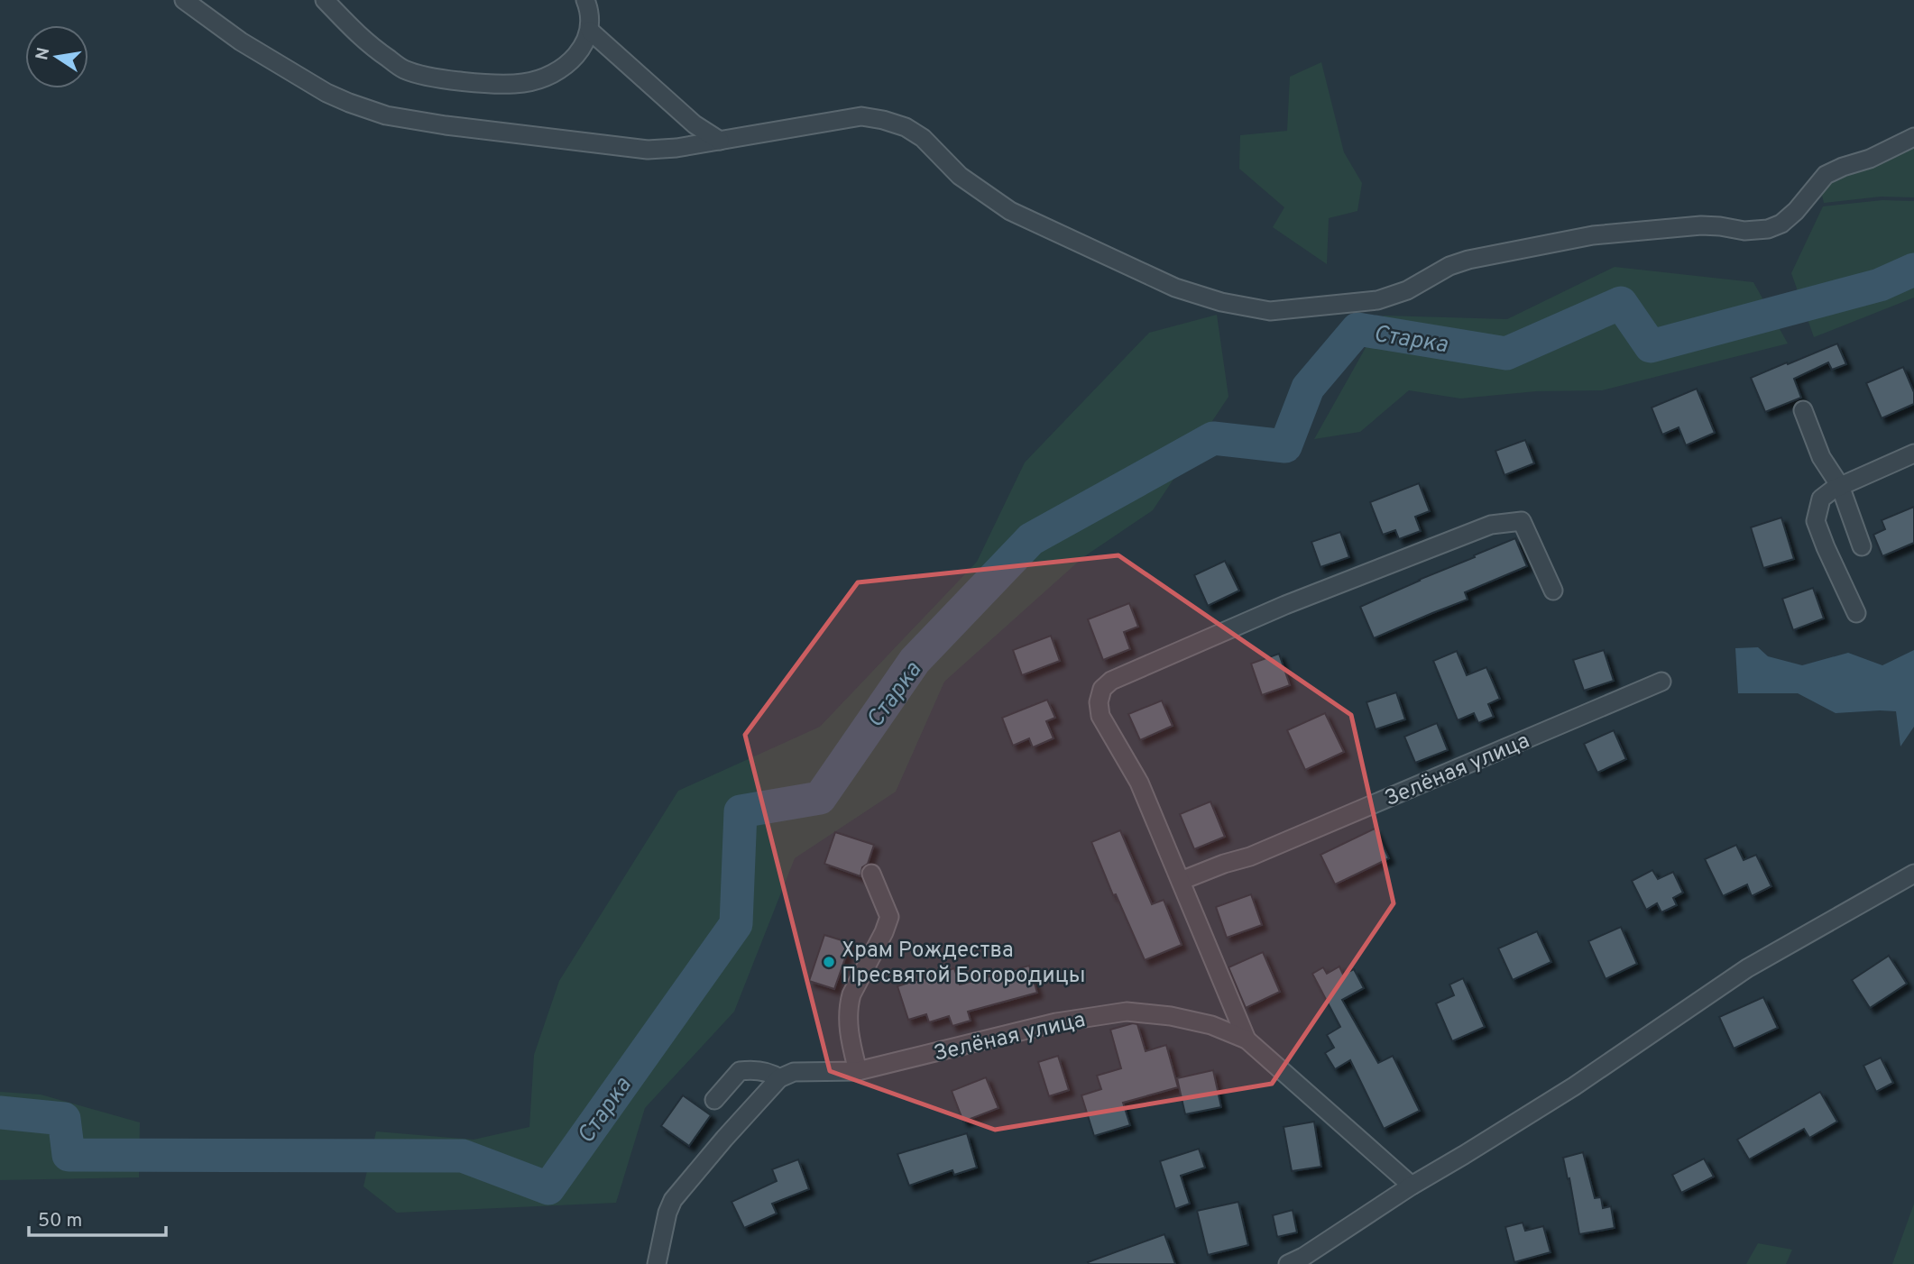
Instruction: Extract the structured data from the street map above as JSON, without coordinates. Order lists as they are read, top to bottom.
{
  "streets": {
    "street": ["Зелёная улица"]
  },
  "water": ["Старка"],
  "places": ["Храм Рождества Пресвятой Богородицы"],
  "scale_bar": "50 m",
  "north": "left"
}
